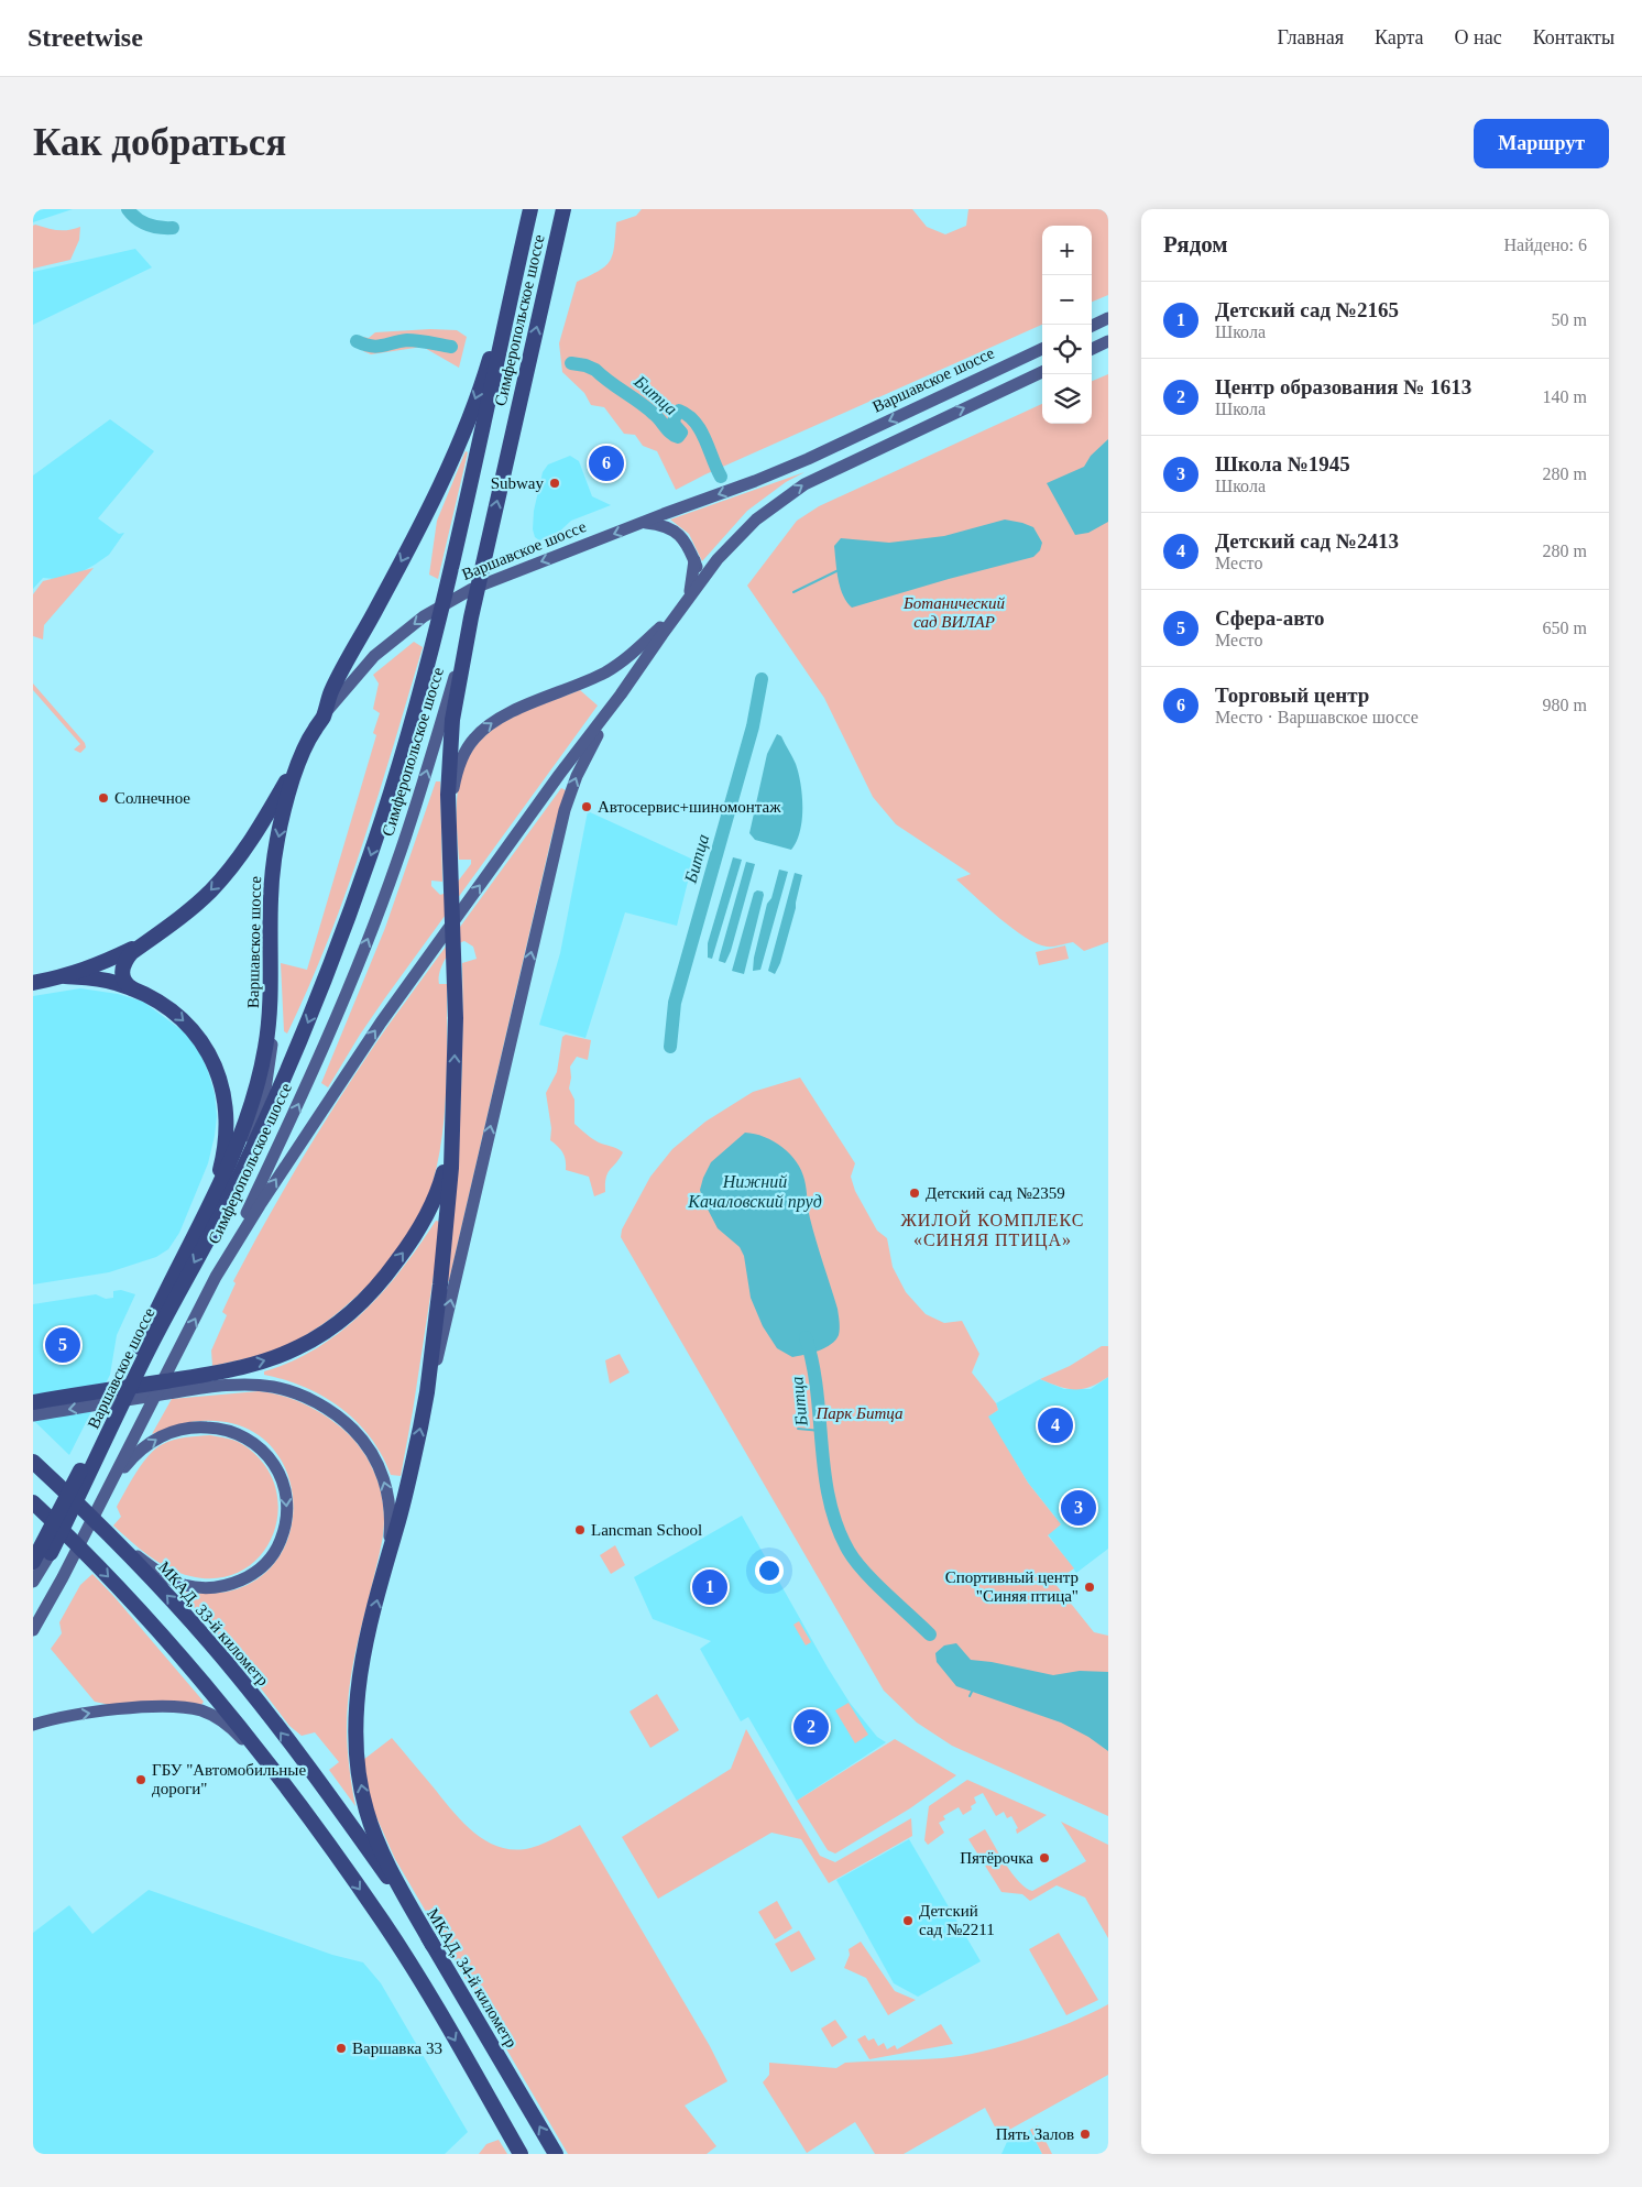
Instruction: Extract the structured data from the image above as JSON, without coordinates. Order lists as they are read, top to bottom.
{
  "streets": {
    "highway": [
      "Симферопольское шоссе",
      "Варшавское шоссе",
      "МКАД, 33-й километр",
      "МКАД, 34-й километр"
    ]
  },
  "crossings": [
    ["Симферопольское шоссе", "Варшавское шоссе"],
    ["МКАД, 33-й километр", "МКАД, 34-й километр"]
  ],
  "districts": ["ЖИЛОЙ КОМПЛЕКС «СИНЯЯ ПТИЦА»"],
  "water": ["Битца", "Нижний Качаловский пруд"],
  "parks": ["Ботанический сад ВИЛАР", "Парк Битца"],
  "places": [
    "Subway",
    "Солнечное",
    "Автосервис+шиномонтаж",
    "Детский сад №2359",
    "Lancman School",
    "Спортивный центр \"Синяя птица\"",
    "ГБУ \"Автомобильные дороги\"",
    "Пятёрочка",
    "Детский сад №2211",
    "Варшавка 33",
    "Пять Залов"
  ],
  "page": {
    "header": "Streetwise",
    "nav": [
      "Главная",
      "Карта",
      "О нас",
      "Контакты"
    ],
    "buttons": "Маршрут",
    "title": "Как добраться",
    "heading": ["Рядом", "Найдено: 6"],
    "map_buttons": ["+", "−"],
    "list": [
      {
        "mark": "1",
        "name": "Детский сад №2165",
        "note": "Школа",
        "value": "50 m"
      },
      {
        "mark": "2",
        "name": "Центр образования № 1613",
        "note": "Школа",
        "value": "140 m"
      },
      {
        "mark": "3",
        "name": "Школа №1945",
        "note": "Школа",
        "value": "280 m"
      },
      {
        "mark": "4",
        "name": "Детский сад №2413",
        "note": "Место",
        "value": "280 m"
      },
      {
        "mark": "5",
        "name": "Сфера-авто",
        "note": "Место",
        "value": "650 m"
      },
      {
        "mark": "6",
        "name": "Торговый центр",
        "note": "Место · Варшавское шоссе",
        "value": "980 m"
      }
    ],
    "pins": [
      "6",
      "5",
      "4",
      "3",
      "1",
      "2"
    ]
  }
}
